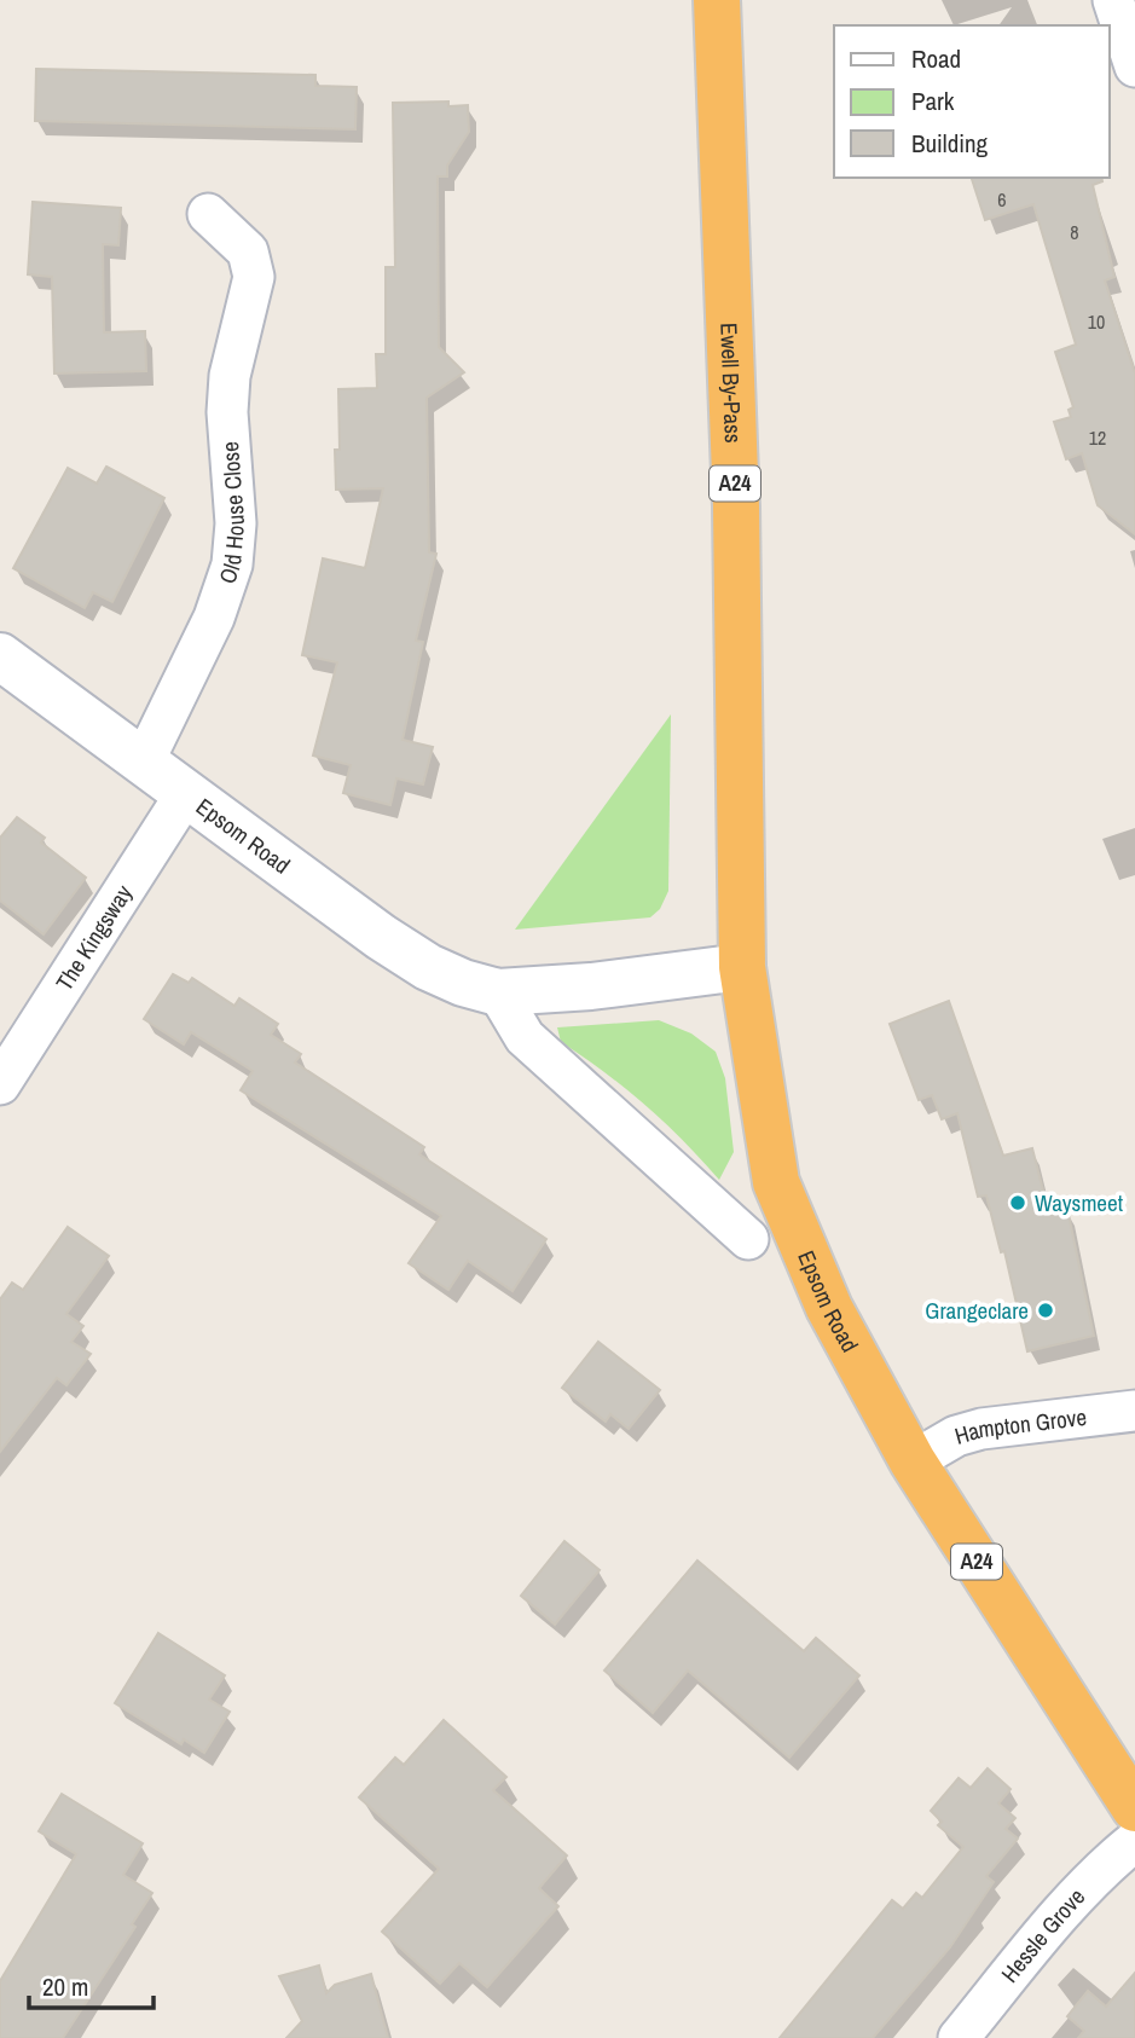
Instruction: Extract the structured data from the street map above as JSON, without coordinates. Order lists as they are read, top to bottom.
{
  "streets": {
    "highway": ["Ewell By-Pass", "A24", "Epsom Road"],
    "street": [
      "Old House Close",
      "The Kingsway",
      "Hampton Grove",
      "Hessle Grove"
    ]
  },
  "crossings": [
    ["Ewell By-Pass", "Epsom Road"],
    ["Old House Close", "Epsom Road"],
    ["Epsom Road", "The Kingsway"],
    ["Epsom Road", "Hampton Grove"]
  ],
  "places": ["Waysmeet", "Grangeclare"],
  "house_numbers": [
    "6",
    "8",
    "10",
    "12"
  ],
  "legend": ["Road", "Park", "Building"],
  "scale_bar": "20 m"
}
